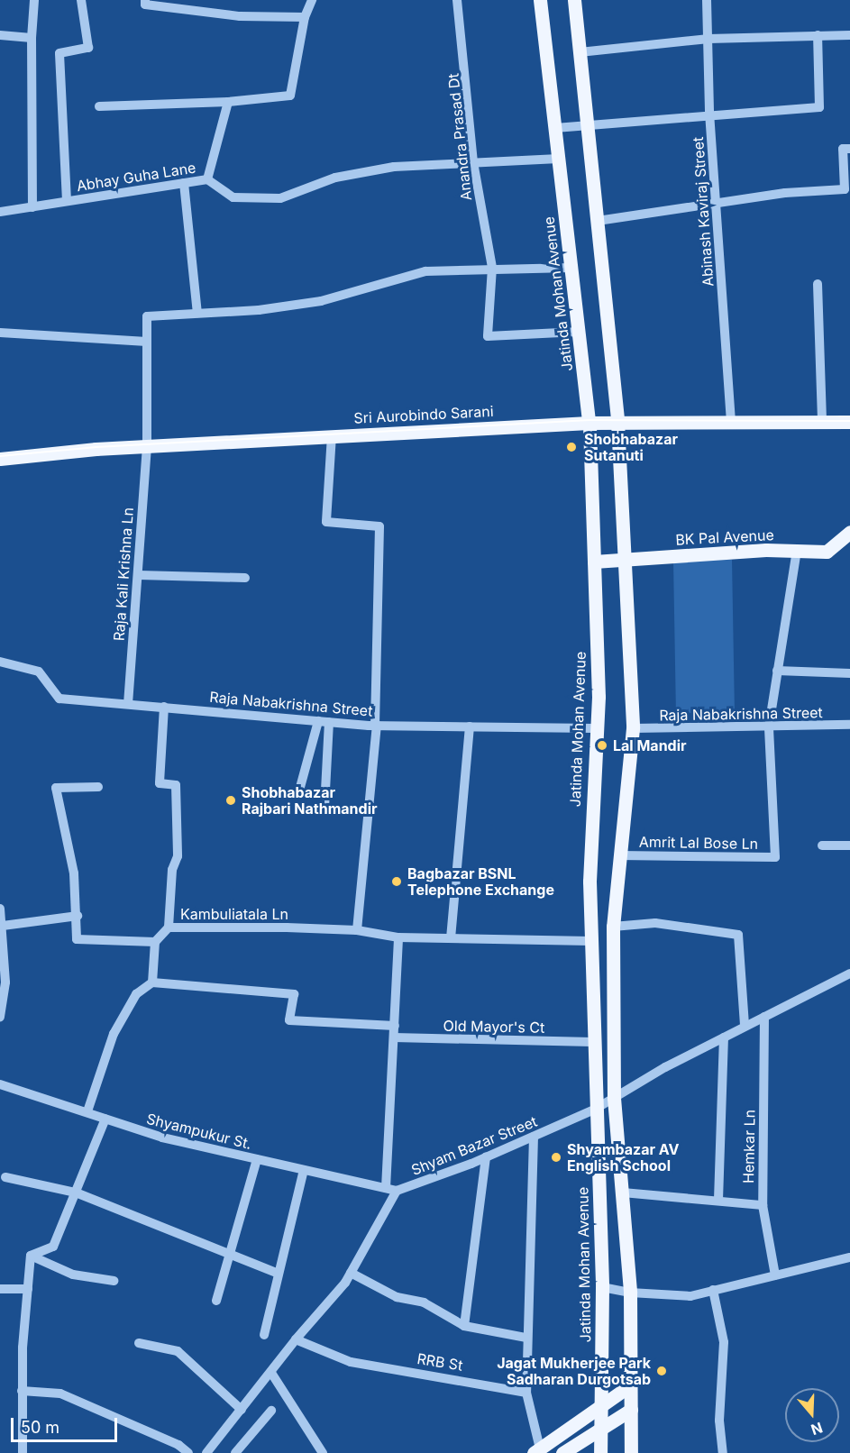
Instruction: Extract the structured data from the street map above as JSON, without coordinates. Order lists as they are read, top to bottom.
{
  "streets": {
    "main road": ["Jatinda Mohan Avenue", "Sri Aurobindo Sarani", "BK Pal Avenue"],
    "street": [
      "Anandra Prasad Dt",
      "Abhay Guha Lane",
      "Abinash Kaviraj Street",
      "Raja Kali Krishna Ln",
      "Raja Nabakrishna Street",
      "Amrit Lal Bose Ln",
      "Kambuliatala Ln",
      "Old Mayor's Ct",
      "Shyampukur St.",
      "Shyam Bazar Street",
      "Hemkar Ln",
      "RRB St"
    ]
  },
  "crossings": [
    ["Anandra Prasad Dt", "Abhay Guha Lane"],
    ["Anandra Prasad Dt", "Jatinda Mohan Avenue"],
    ["Abhay Guha Lane", "Jatinda Mohan Avenue"],
    ["Abinash Kaviraj Street", "Sri Aurobindo Sarani"],
    ["Jatinda Mohan Avenue", "Sri Aurobindo Sarani"],
    ["Jatinda Mohan Avenue", "BK Pal Avenue"],
    ["Jatinda Mohan Avenue", "Raja Nabakrishna Street"],
    ["Jatinda Mohan Avenue", "Kambuliatala Ln"],
    ["Jatinda Mohan Avenue", "Old Mayor's Ct"],
    ["Jatinda Mohan Avenue", "Shyam Bazar Street"],
    ["Sri Aurobindo Sarani", "Raja Kali Krishna Ln"],
    ["Raja Kali Krishna Ln", "Raja Nabakrishna Street"],
    ["Raja Nabakrishna Street", "Amrit Lal Bose Ln"],
    ["Shyampukur St.", "Shyam Bazar Street"],
    ["Shyam Bazar Street", "Hemkar Ln"],
    ["Shyam Bazar Street", "RRB St"]
  ],
  "places": [
    "Shobhabazar Sutanuti",
    "Lal Mandir",
    "Shobhabazar Rajbari Nathmandir",
    "Bagbazar BSNL Telephone Exchange",
    "Shyambazar AV English School",
    "Jagat Mukherjee Park Sadharan Durgotsab"
  ],
  "scale_bar": "50 m",
  "north": "bottom"
}
